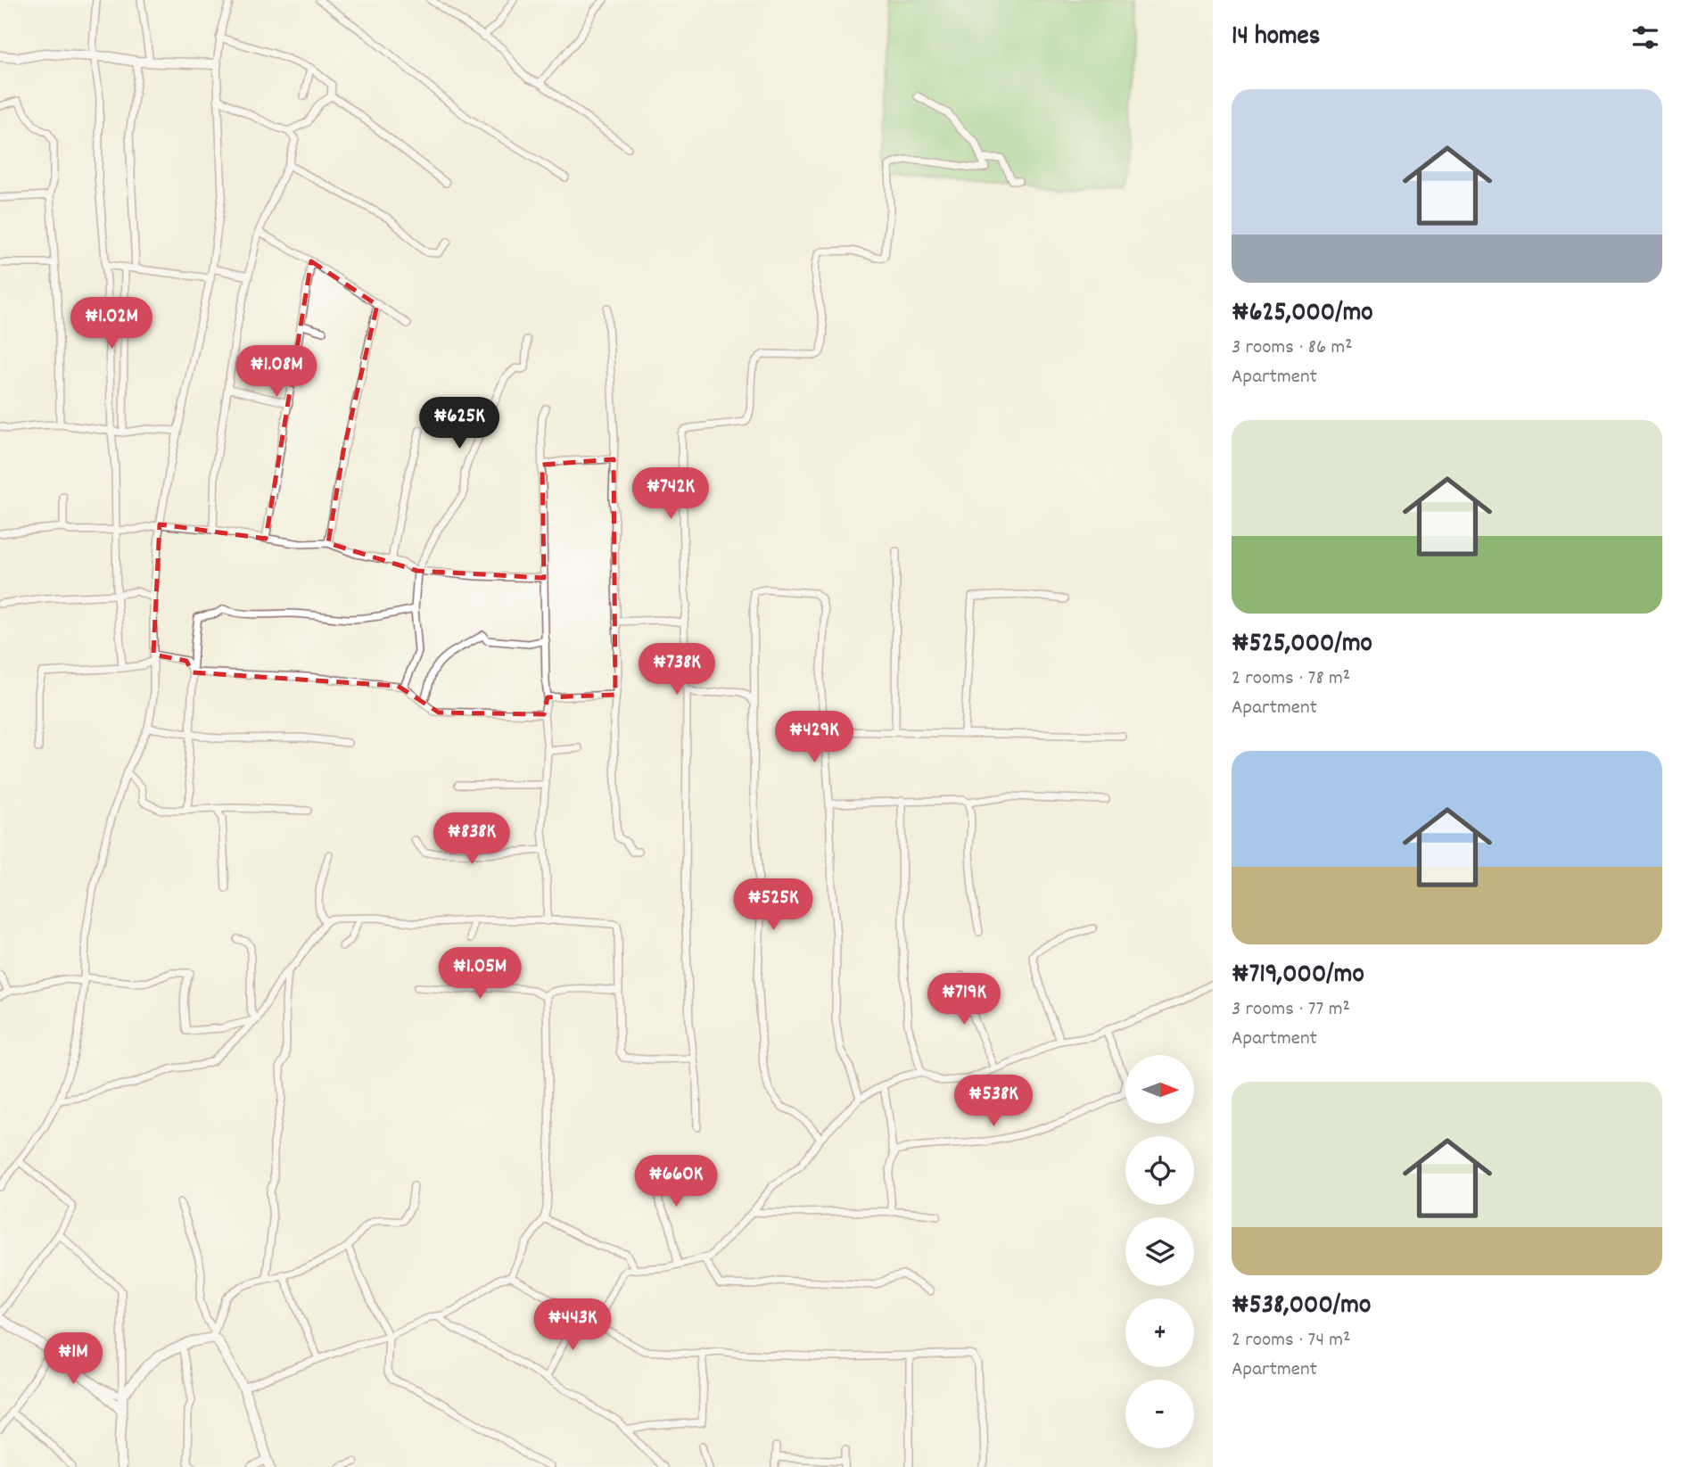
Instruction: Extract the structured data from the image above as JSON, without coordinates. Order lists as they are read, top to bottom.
{
  "north": "right",
  "page": {
    "heading": "14 homes",
    "list": [
      {
        "name": "₦625,000/mo",
        "note": "3 rooms · 86 m² · Apartment"
      },
      {
        "name": "₦525,000/mo",
        "note": "2 rooms · 78 m² · Apartment"
      },
      {
        "name": "₦719,000/mo",
        "note": "3 rooms · 77 m² · Apartment"
      },
      {
        "name": "₦538,000/mo",
        "note": "2 rooms · 74 m² · Apartment"
      }
    ],
    "price": [
      "₦1.02M",
      "₦1.08M",
      "₦625K",
      "₦742K",
      "₦738K",
      "₦429K",
      "₦838K",
      "₦525K",
      "₦1.05M",
      "₦719K",
      "₦538K",
      "₦660K",
      "₦443K",
      "₦1M"
    ],
    "map_buttons": ["+", "−"]
  }
}
